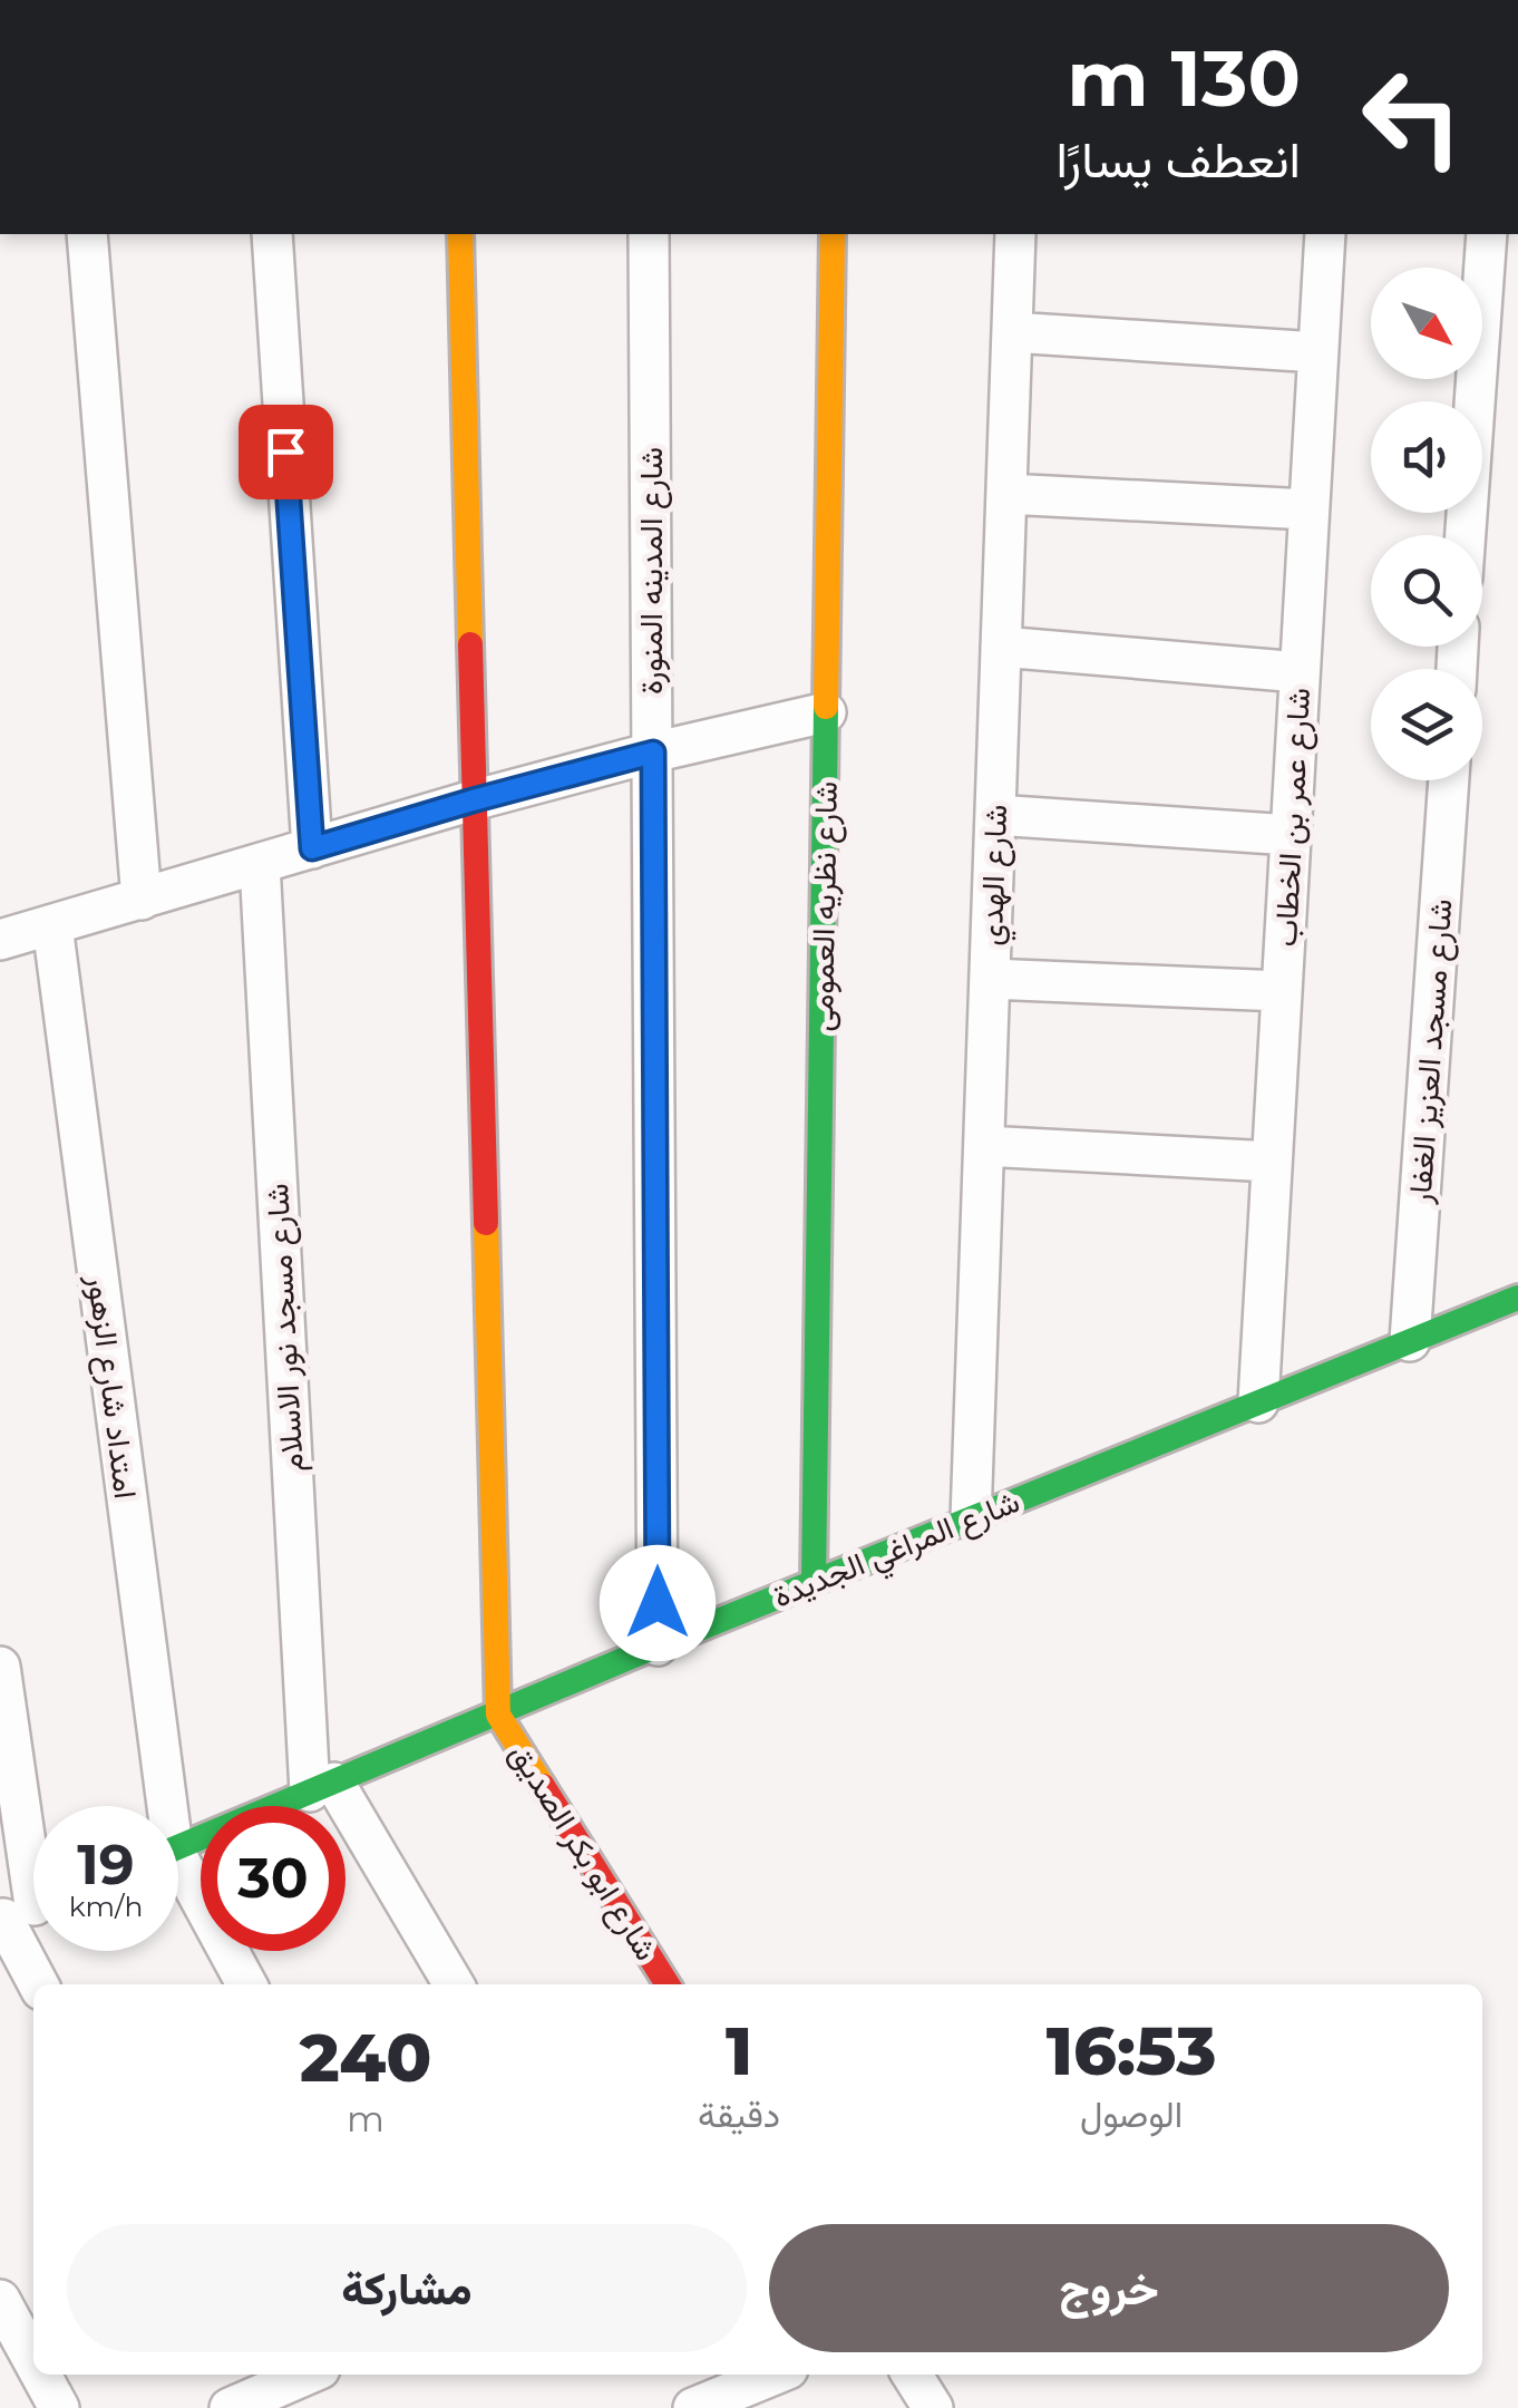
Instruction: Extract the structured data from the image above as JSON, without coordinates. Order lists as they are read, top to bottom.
{
  "streets": {
    "street": [
      "شارع المدينه المنورة",
      "شارع عمر بن الخطاب",
      "شارع الهدي",
      "شارع نظريه العمومى",
      "شارع مسجد العزيز الغفار",
      "شارع مسجد نور الاسلام",
      "امتداد شارع الزهور",
      "شارع المراغي الجديدة",
      "شارع ابو بكر الصديق"
    ]
  },
  "crossings": [
    ["شارع المدينه المنورة", "شارع المراغي الجديدة"],
    ["شارع عمر بن الخطاب", "شارع المراغي الجديدة"],
    ["شارع الهدي", "شارع المراغي الجديدة"],
    ["شارع نظريه العمومى", "شارع المراغي الجديدة"],
    ["شارع مسجد العزيز الغفار", "شارع المراغي الجديدة"],
    ["شارع مسجد نور الاسلام", "شارع المراغي الجديدة"],
    ["شارع المراغي الجديدة", "شارع ابو بكر الصديق"]
  ],
  "north": "bottom right",
  "page": {
    "turn": ["130 m", "انعطف يسارًا"],
    "speed": "19 km/h",
    "limit": "30",
    "eta": [
      "16:53",
      "الوصول",
      "1",
      "دقيقة",
      "240",
      "m"
    ],
    "buttons": ["خروج", "مشاركة"]
  }
}
